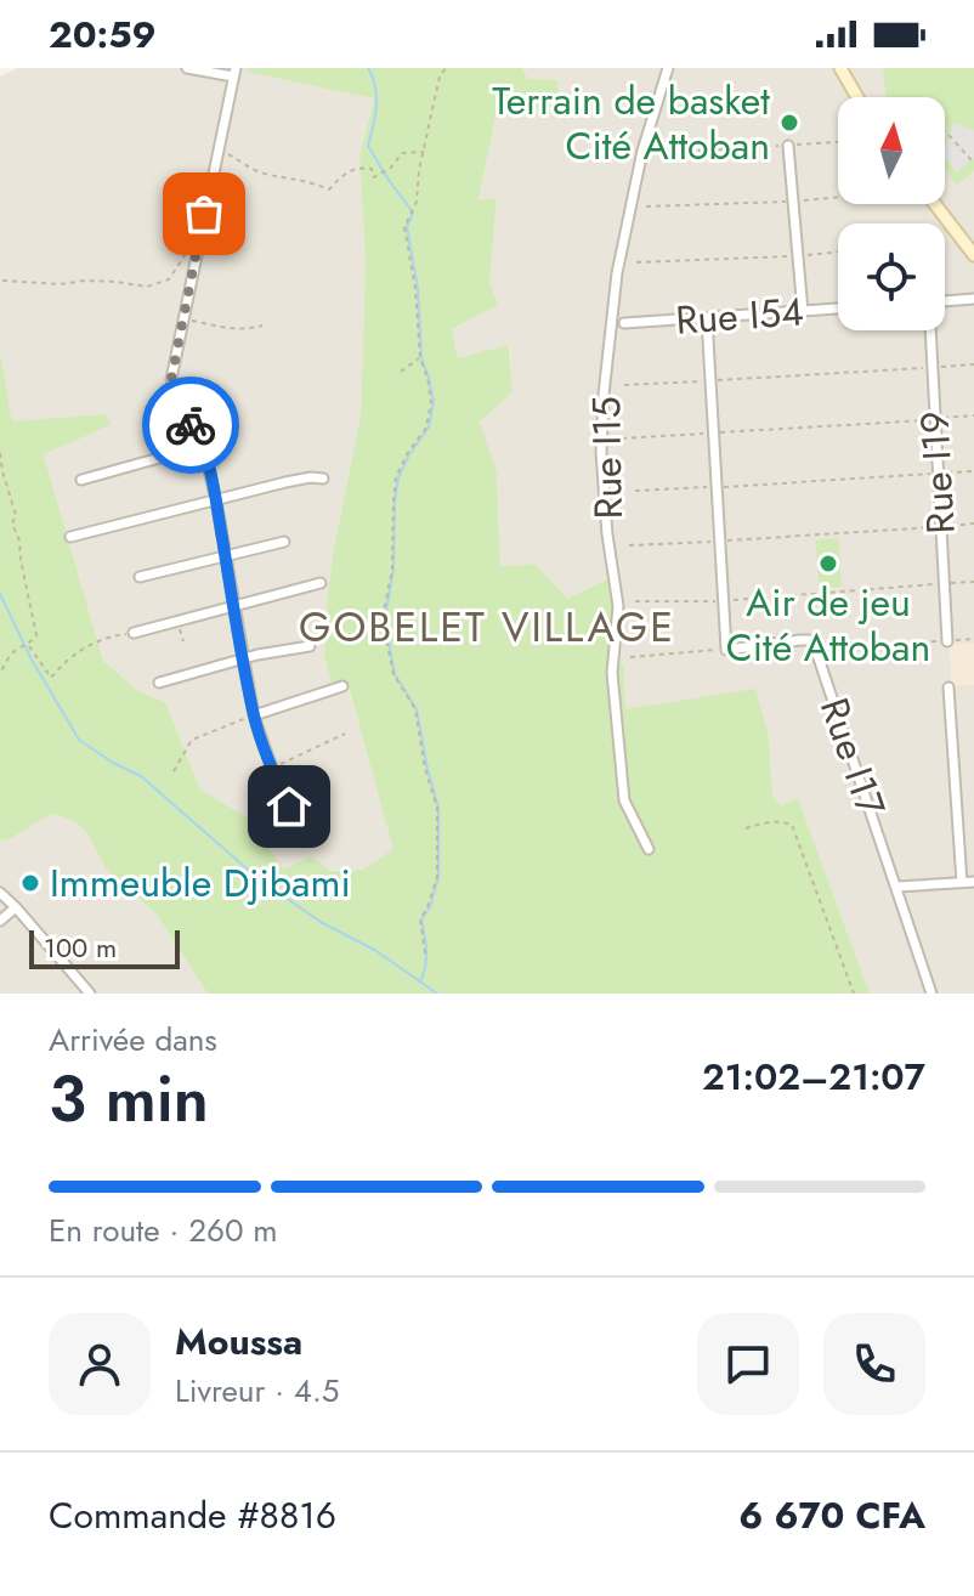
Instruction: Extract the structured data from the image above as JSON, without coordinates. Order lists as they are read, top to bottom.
{
  "streets": {
    "street": [
      "Rue I54",
      "Rue I15",
      "Rue I19",
      "Rue I17"
    ]
  },
  "districts": ["GOBELET VILLAGE"],
  "places": ["Terrain de basket Cité Attoban", "Air de jeu Cité Attoban", "Immeuble Djibami"],
  "scale_bar": "100 m",
  "north": "top",
  "page": {
    "status": "20:59",
    "scale": "100 m",
    "heading": ["3 min", "Arrivée dans", "21:02–21:07"],
    "panel": [
      "Moussa",
      "Livreur · 4.5",
      "Commande #8816",
      "6 670 CFA"
    ],
    "bar": "En route · 260 m"
  }
}
